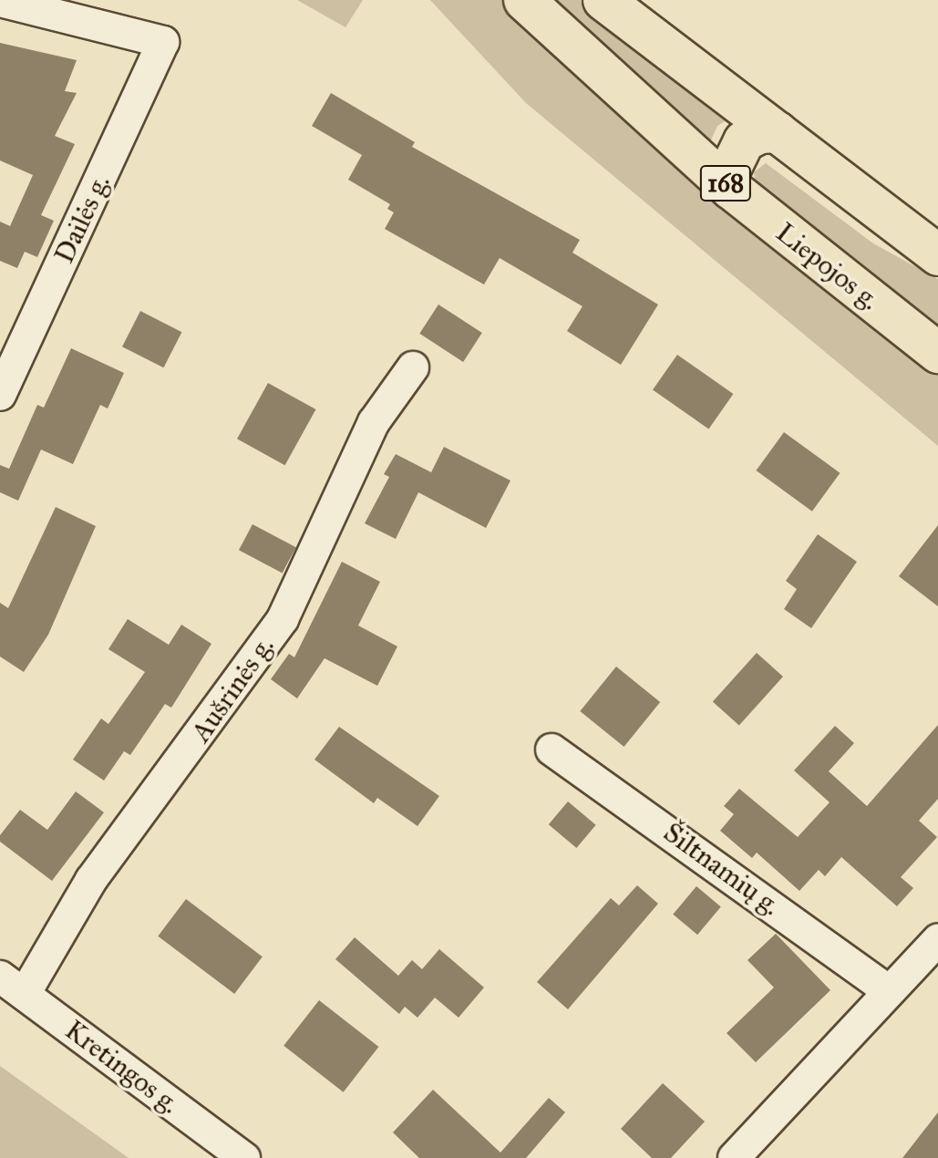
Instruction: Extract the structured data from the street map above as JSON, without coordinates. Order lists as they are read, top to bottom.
{
  "streets": {
    "main road": ["168", "Liepojos g."],
    "street": [
      "Dailės g.",
      "Aušrinės g.",
      "Šiltnamių g.",
      "Kretingos g."
    ]
  },
  "crossings": [
    ["Aušrinės g.", "Kretingos g."]
  ]
}
